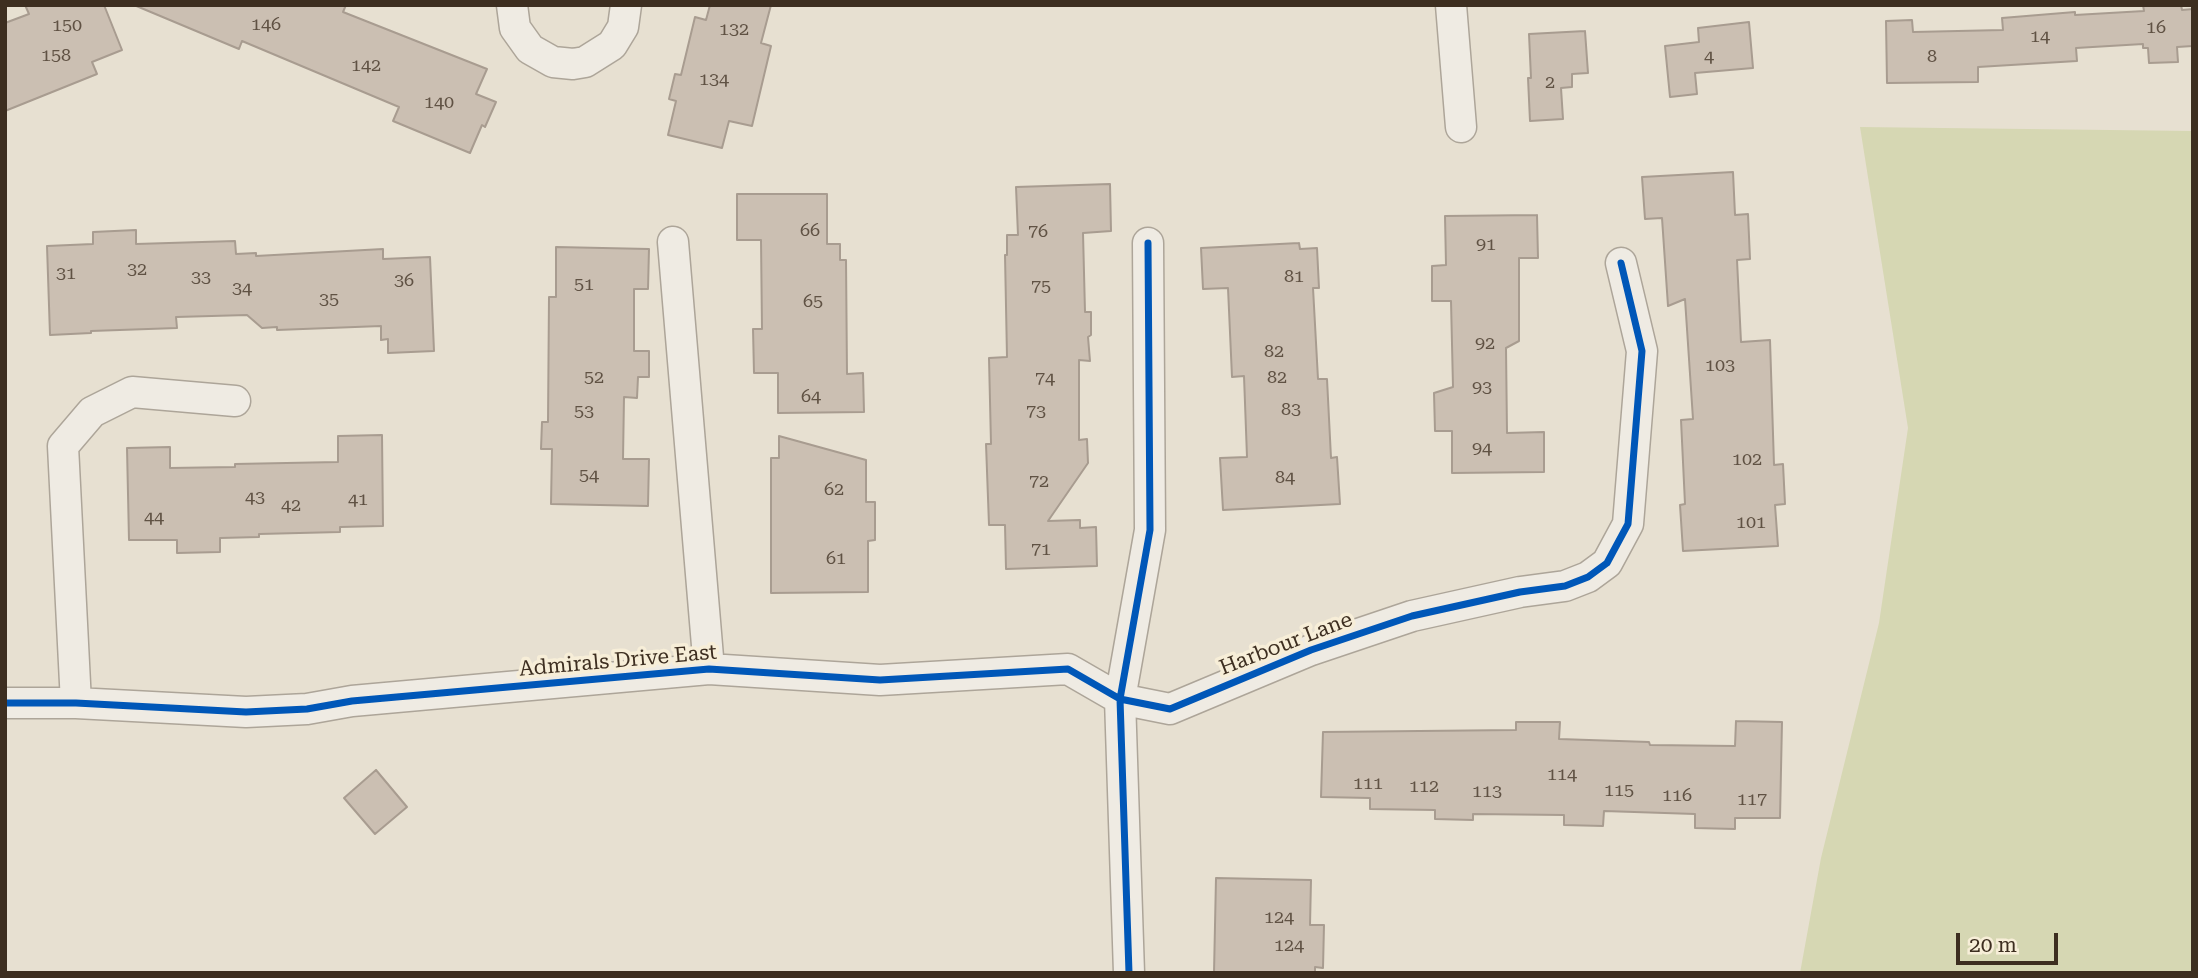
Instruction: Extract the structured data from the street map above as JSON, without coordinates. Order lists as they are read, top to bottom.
{
  "streets": {
    "street": ["Harbour Lane", "Admirals Drive East"]
  },
  "crossings": [
    ["Harbour Lane", "Admirals Drive East"]
  ],
  "house_numbers": [
    "146",
    "150",
    "16",
    "132",
    "14",
    "158",
    "4",
    "8",
    "142",
    "134",
    "2",
    "140",
    "66",
    "76",
    "91",
    "32",
    "31",
    "81",
    "33",
    "36",
    "51",
    "75",
    "34",
    "35",
    "65",
    "92",
    "82",
    "103",
    "52",
    "82",
    "74",
    "93",
    "64",
    "83",
    "53",
    "73",
    "94",
    "102",
    "54",
    "84",
    "72",
    "62",
    "43",
    "41",
    "42",
    "44",
    "101",
    "71",
    "61",
    "114",
    "111",
    "112",
    "115",
    "113",
    "116",
    "117",
    "124",
    "124"
  ],
  "scale_bar": "20 m"
}
